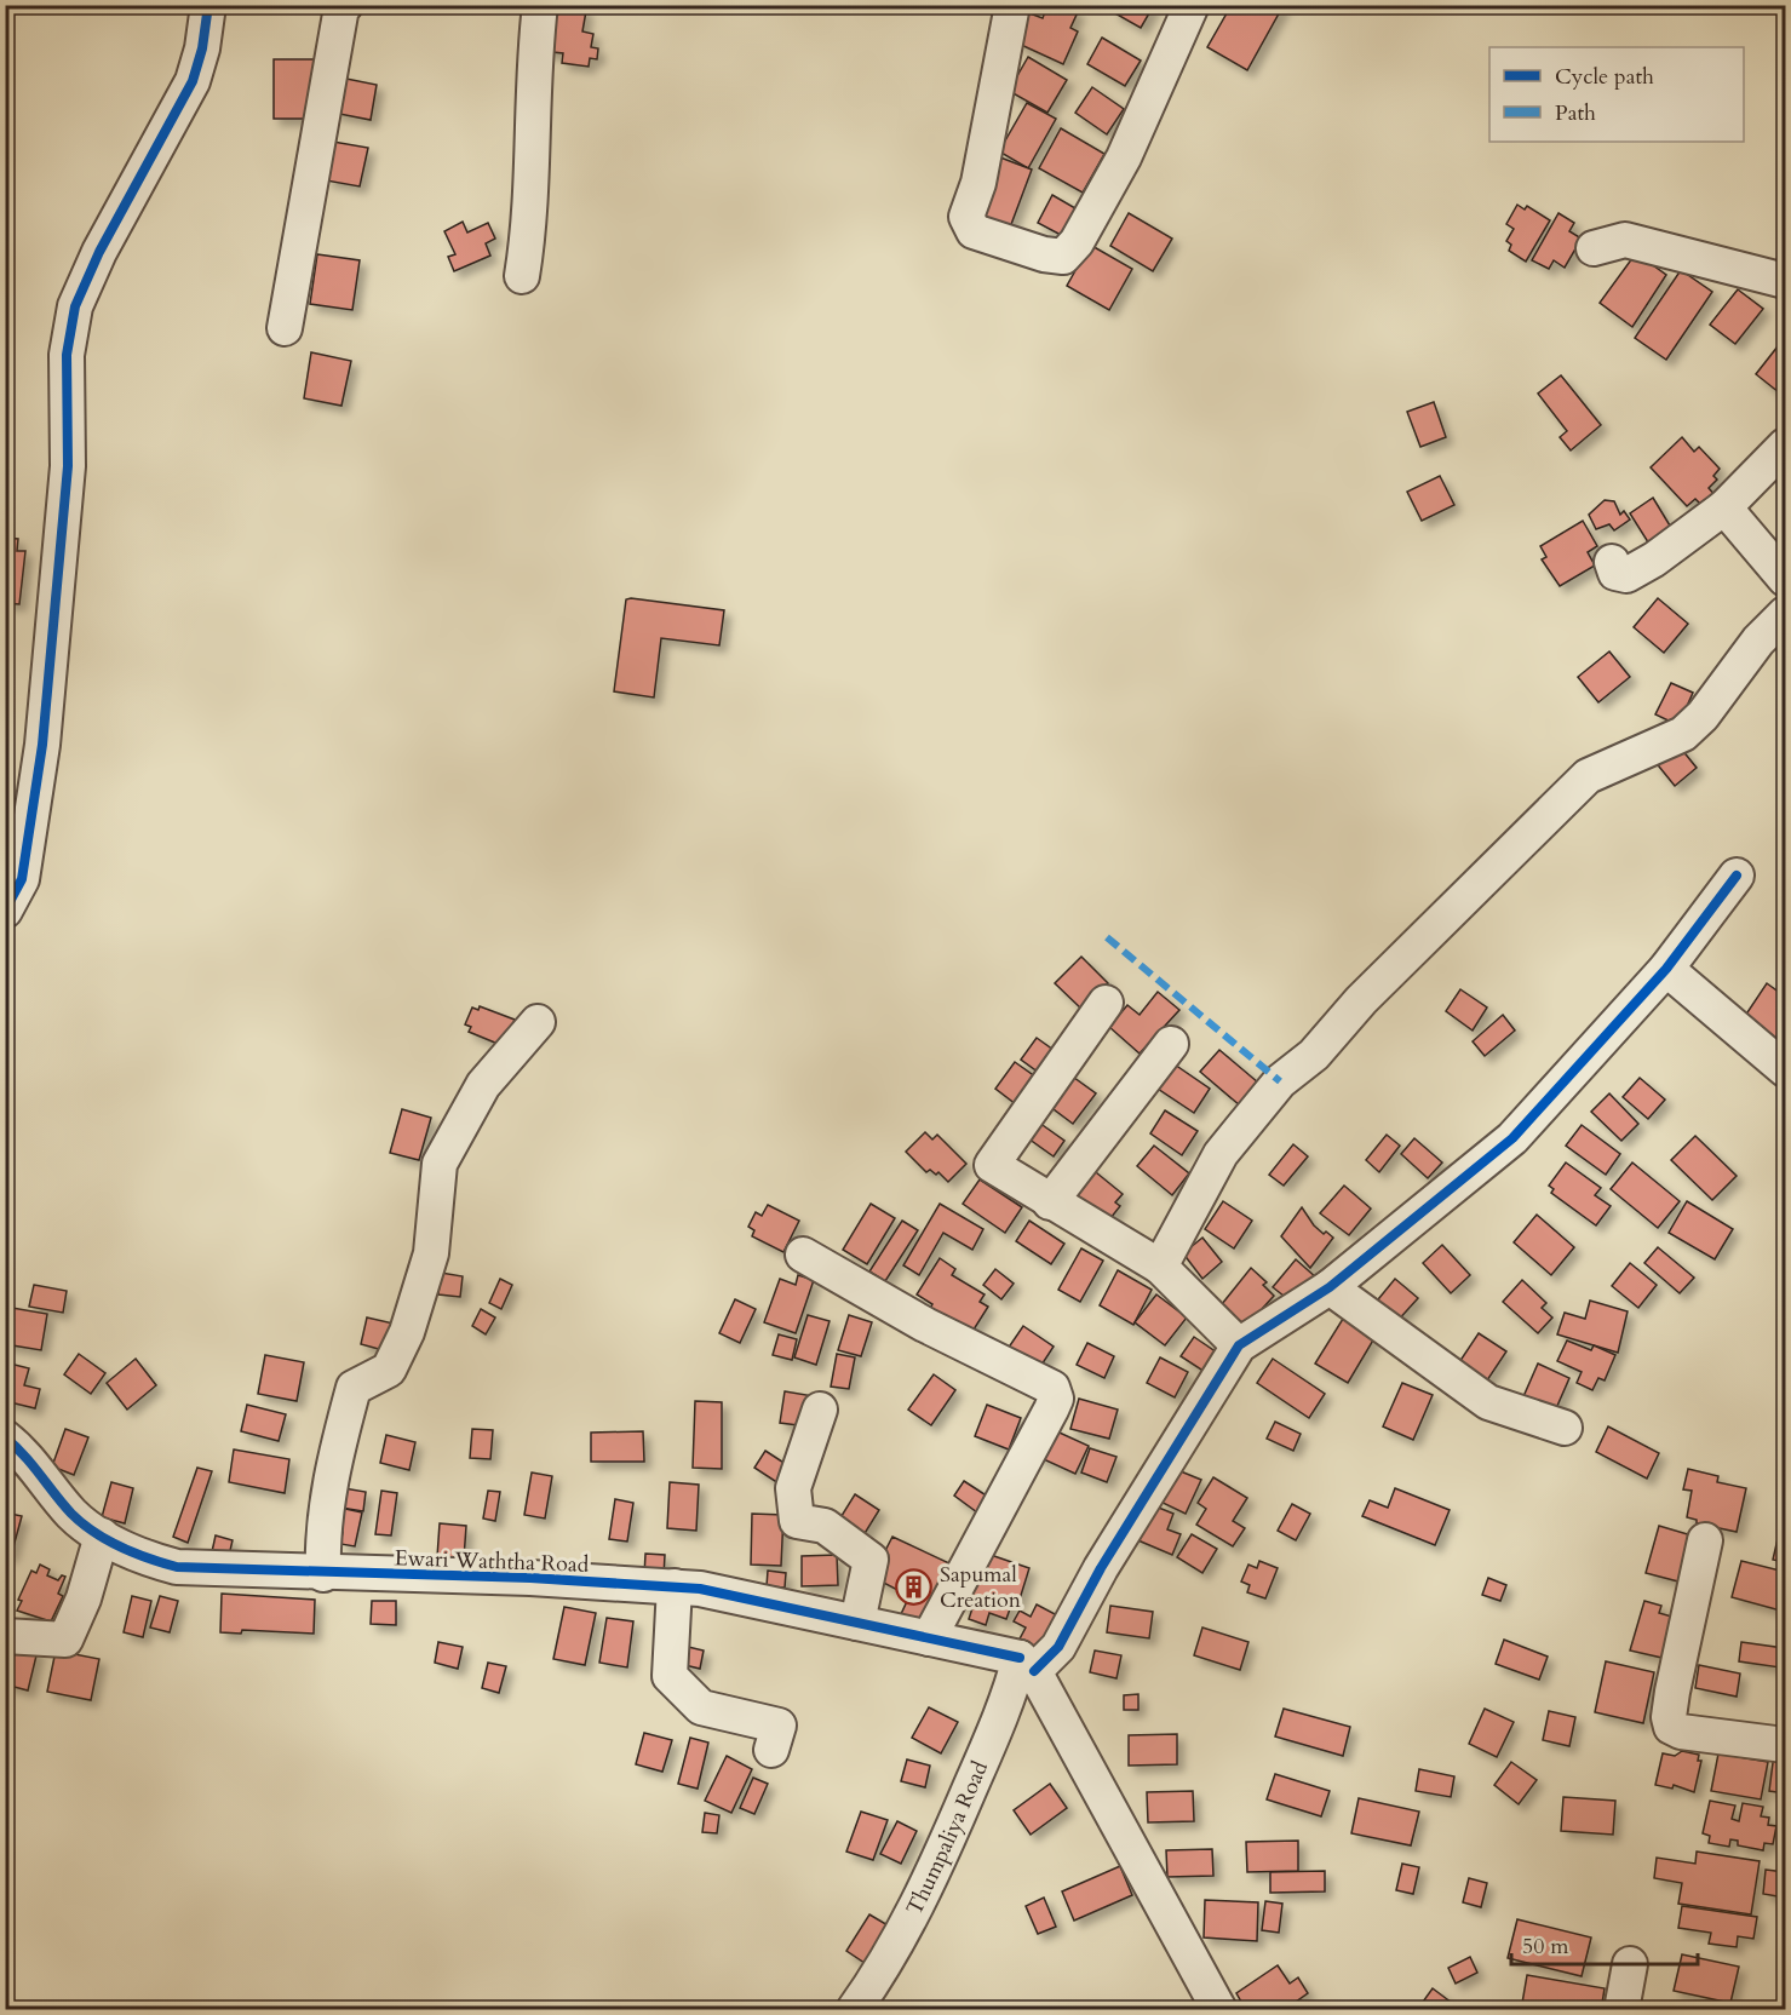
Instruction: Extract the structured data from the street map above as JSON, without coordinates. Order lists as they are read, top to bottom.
{
  "streets": {
    "street": ["Ewari Waththa Road", "Thumpaliya Road"]
  },
  "crossings": [
    ["Ewari Waththa Road", "Thumpaliya Road"]
  ],
  "places": {
    "building": ["Sapumal Creation"]
  },
  "legend": ["Cycle path", "Path"],
  "scale_bar": "50 m"
}
